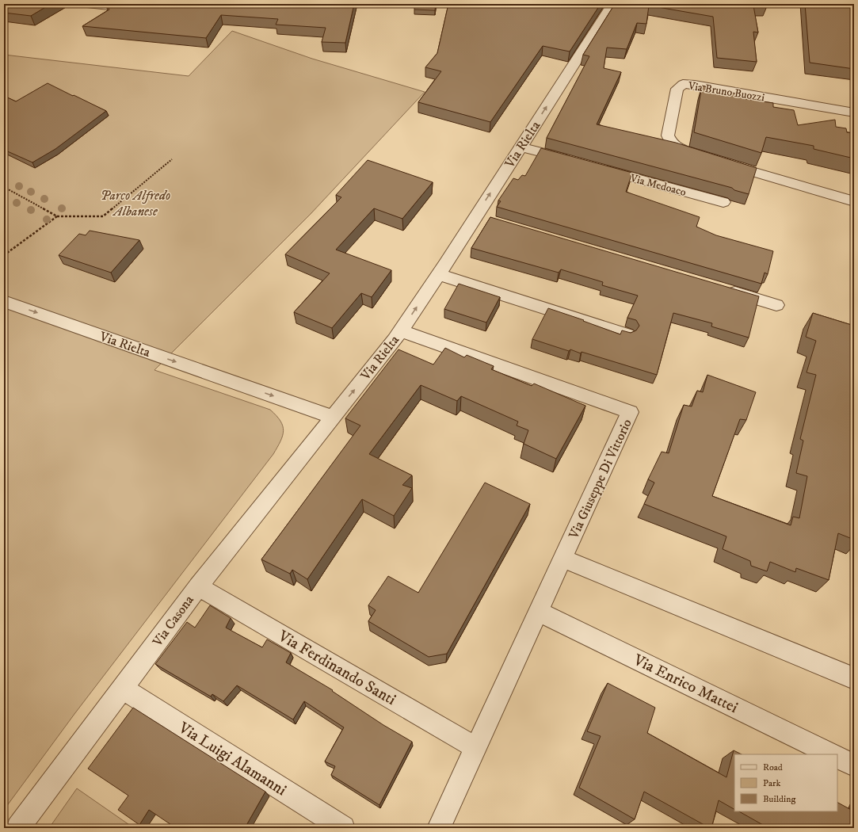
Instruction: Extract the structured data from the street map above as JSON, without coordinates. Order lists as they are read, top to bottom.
{
  "streets": {
    "street": [
      "Via Bruno Buozzi",
      "Via Rielta",
      "Via Medoaco",
      "Via Giuseppe Di Vittorio",
      "Via Casona",
      "Via Ferdinando Santi",
      "Via Enrico Mattei",
      "Via Luigi Alamanni"
    ]
  },
  "crossings": [
    ["Via Rielta", "Via Giuseppe Di Vittorio"],
    ["Via Rielta", "Via Casona"],
    ["Via Giuseppe Di Vittorio", "Via Ferdinando Santi"],
    ["Via Giuseppe Di Vittorio", "Via Enrico Mattei"],
    ["Via Casona", "Via Ferdinando Santi"],
    ["Via Casona", "Via Luigi Alamanni"]
  ],
  "parks": ["Parco Alfredo Albanese"],
  "legend": ["Road", "Park", "Building"]
}
